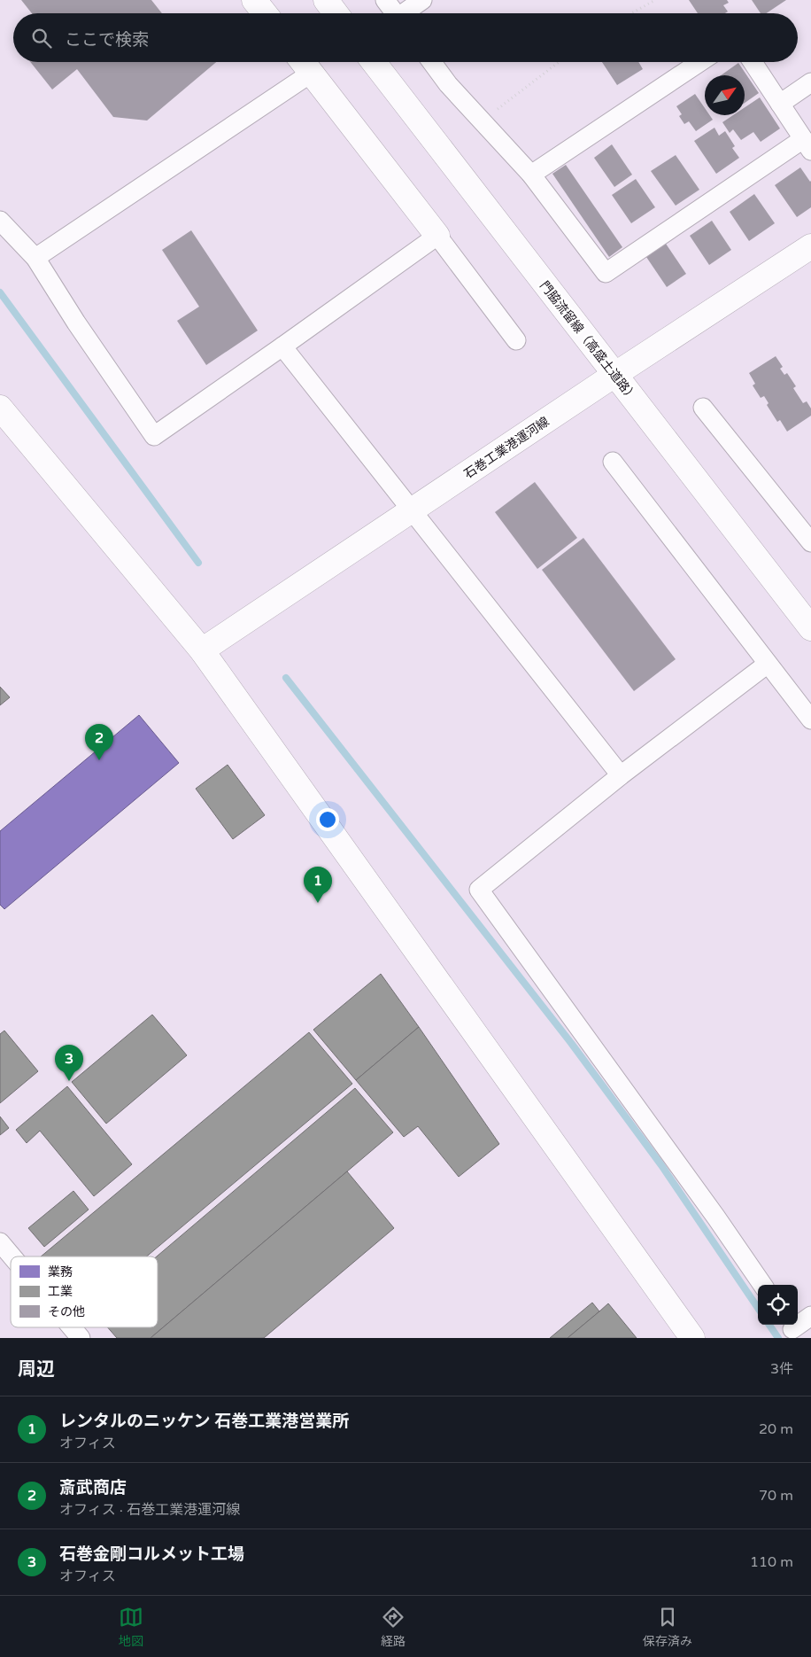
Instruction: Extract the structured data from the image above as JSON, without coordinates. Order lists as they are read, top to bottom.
{
  "streets": {
    "street": ["門脇流留線（高盛土道路）", "石巻工業港運河線"]
  },
  "crossings": [
    ["門脇流留線（高盛土道路）", "石巻工業港運河線"]
  ],
  "legend": ["業務", "工業", "その他"],
  "north": "top right",
  "page": {
    "search": "ここで検索",
    "pins": ["2", "1", "3"],
    "heading": ["周辺", "3件"],
    "list": [
      {
        "mark": "1",
        "name": "レンタルのニッケン 石巻工業港営業所",
        "note": "オフィス",
        "value": "20 m"
      },
      {
        "mark": "2",
        "name": "斎武商店",
        "note": "オフィス · 石巻工業港運河線",
        "value": "70 m"
      },
      {
        "mark": "3",
        "name": "石巻金剛コルメット工場",
        "note": "オフィス",
        "value": "110 m"
      }
    ],
    "nav": ["地図", "経路", "保存済み"]
  }
}
